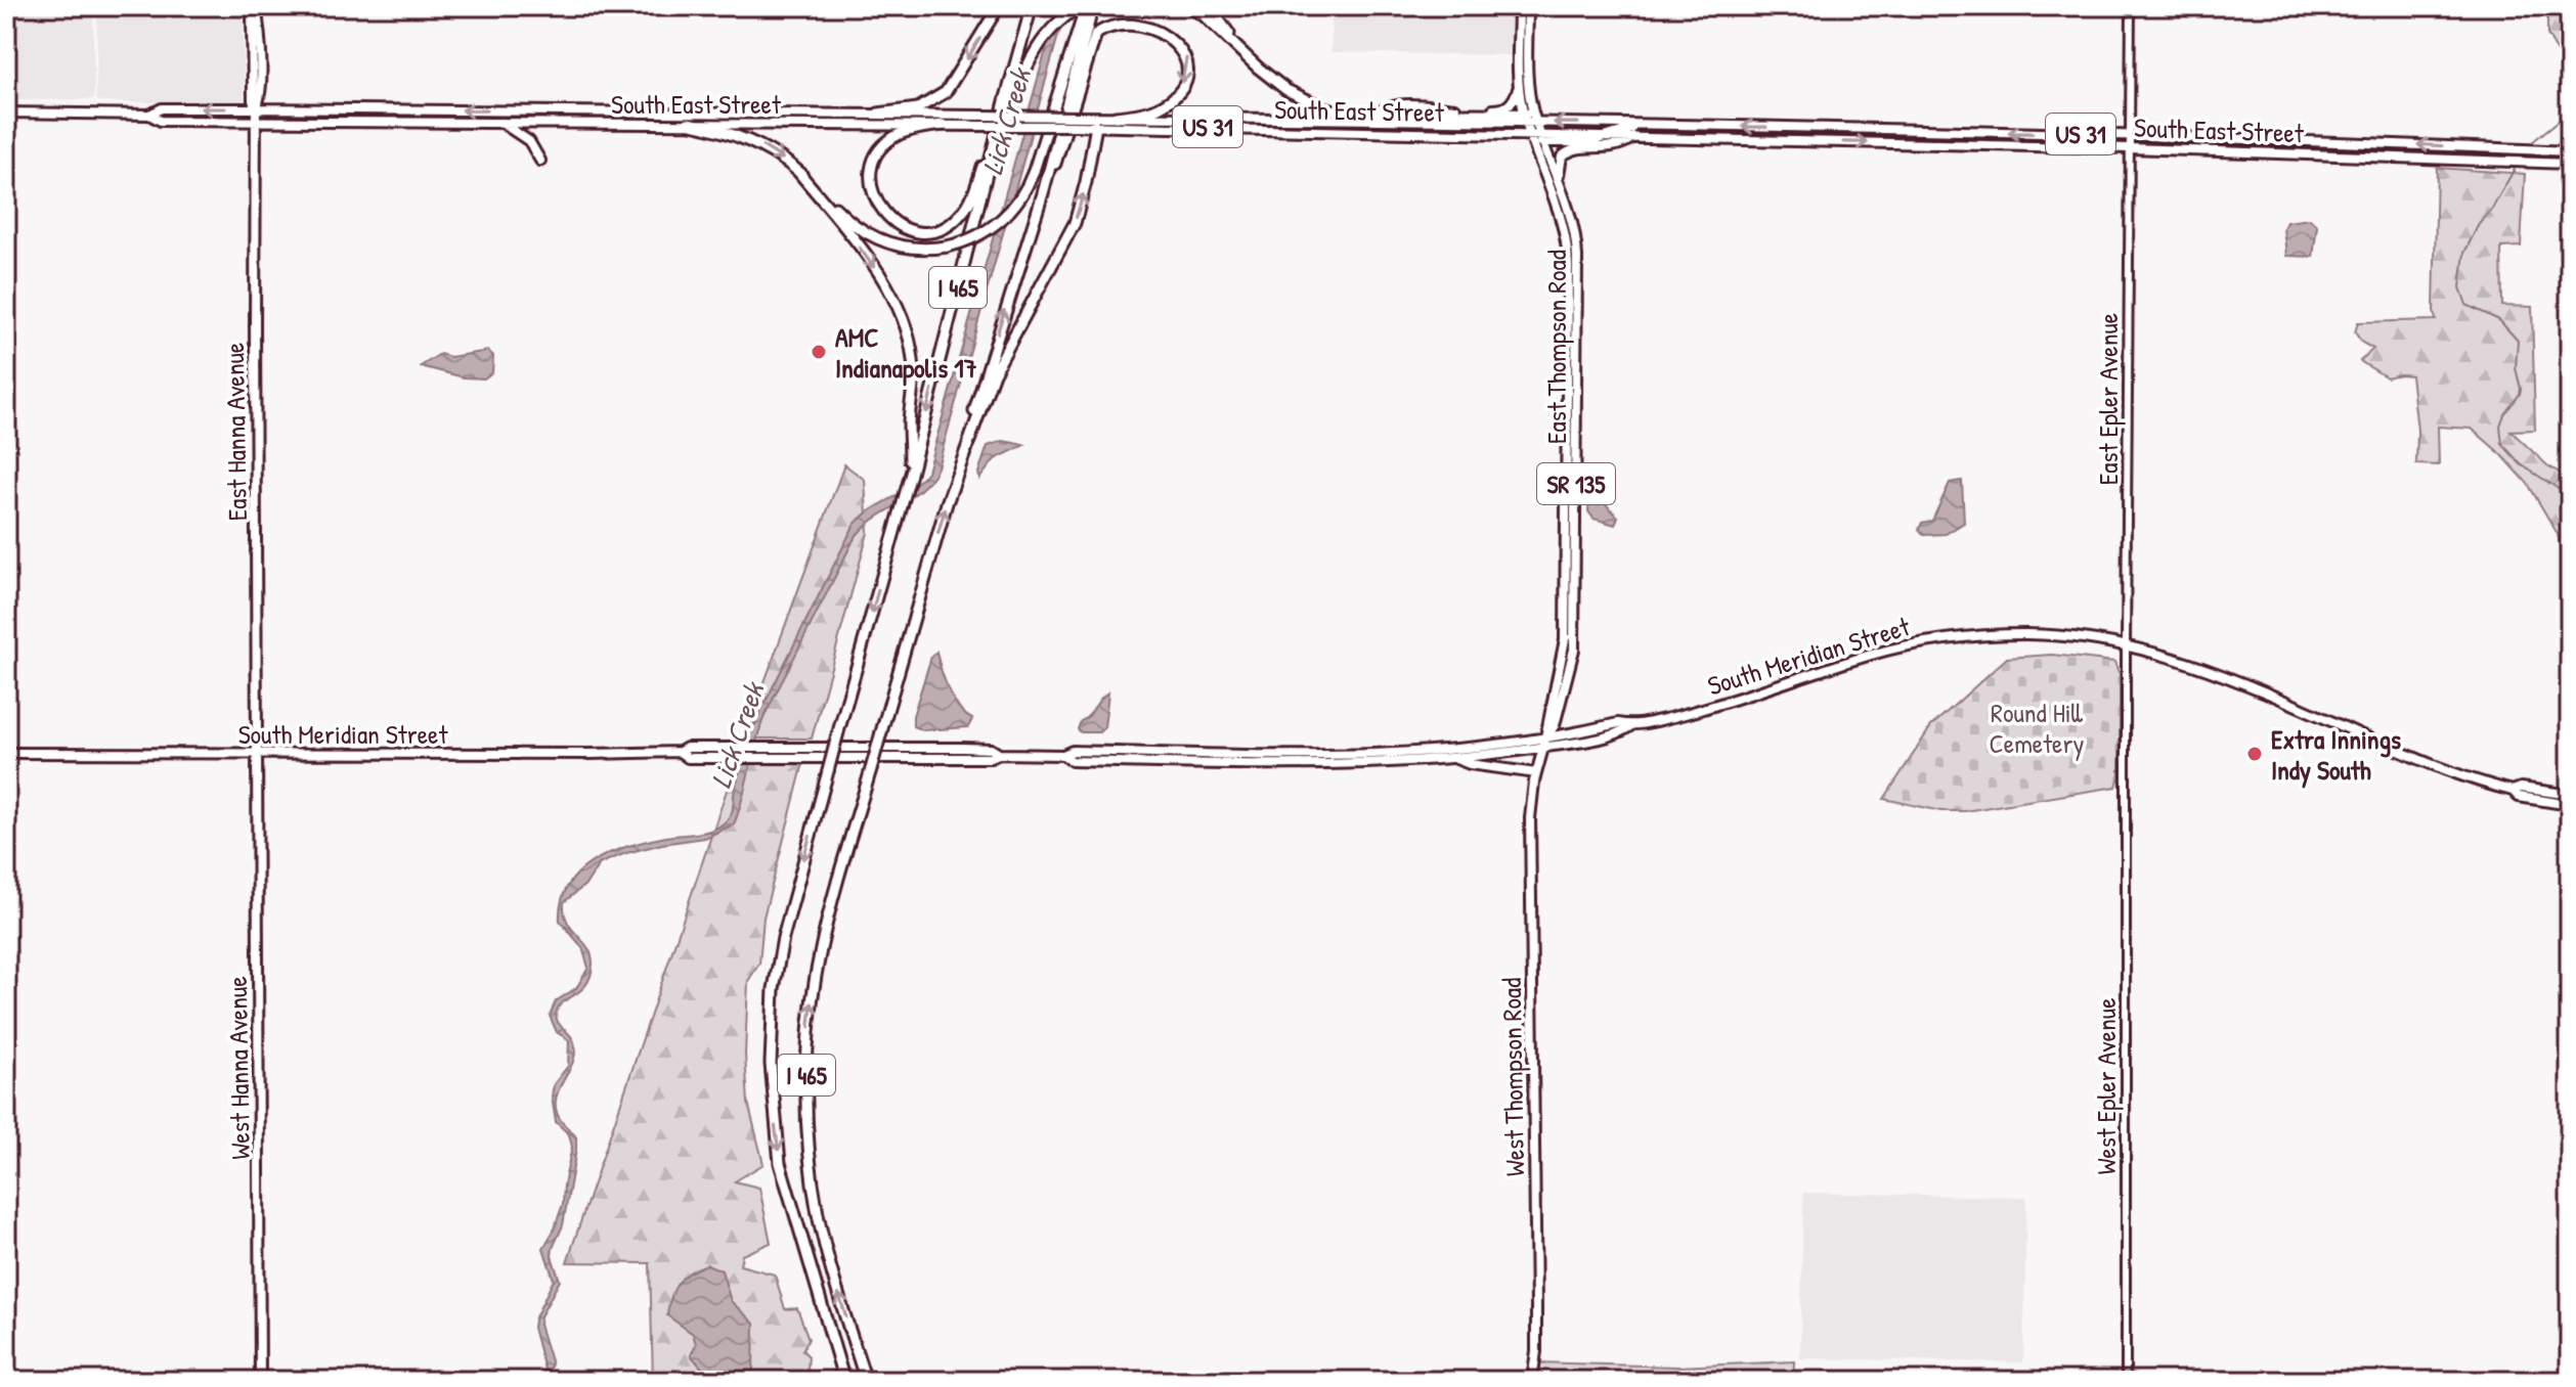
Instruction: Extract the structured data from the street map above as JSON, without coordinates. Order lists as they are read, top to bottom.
{
  "streets": {
    "highway": ["US 31", "I 465"],
    "main road": [
      "South East Street",
      "East Thompson Road",
      "East Hanna Avenue",
      "SR 135",
      "South Meridian Street",
      "West Hanna Avenue",
      "West Thompson Road"
    ],
    "street": ["East Epler Avenue", "West Epler Avenue"]
  },
  "crossings": [
    ["South East Street", "US 31"],
    ["South East Street", "East Thompson Road"],
    ["South East Street", "East Epler Avenue"],
    ["South East Street", "East Hanna Avenue"],
    ["US 31", "I 465"],
    ["East Thompson Road", "South Meridian Street"],
    ["East Thompson Road", "West Thompson Road"],
    ["East Epler Avenue", "South Meridian Street"],
    ["East Epler Avenue", "West Epler Avenue"],
    ["East Hanna Avenue", "South Meridian Street"],
    ["East Hanna Avenue", "West Hanna Avenue"],
    ["South Meridian Street", "West Hanna Avenue"],
    ["South Meridian Street", "West Thompson Road"]
  ],
  "water": ["Lick Creek"],
  "parks": ["Round Hill Cemetery"],
  "places": ["AMC Indianapolis 17", "Extra Innings Indy South"]
}
